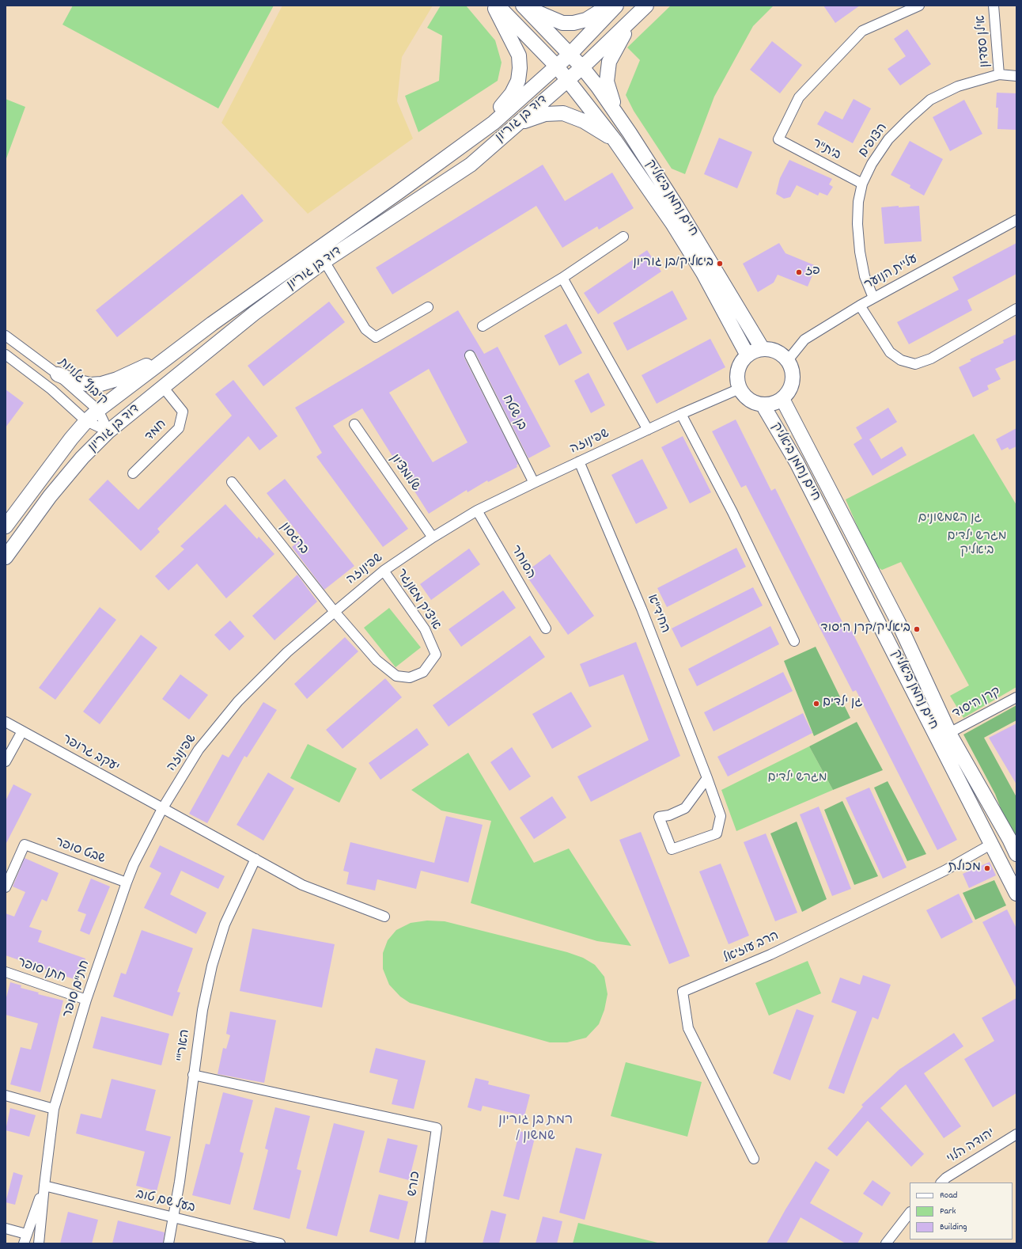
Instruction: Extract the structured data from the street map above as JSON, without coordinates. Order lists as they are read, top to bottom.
{
  "streets": {
    "main road": ["דוד בן גוריון", "חיים נחמן ביאליק"],
    "street": [
      "אילן סעדון",
      "הצופים",
      "בית\"ר",
      "עליית הנוער",
      "קיבוץ גלויות",
      "בן שטח",
      "חמד",
      "שפינוזה",
      "שלומציון",
      "ברגסון",
      "הסוחר",
      "איציק מאנגר",
      "החיד\"א",
      "קרן היסוד",
      "יעקב גרופר",
      "שבט סופר",
      "הרב עוזיאל",
      "חתן סופר",
      "חת\"ם סופר",
      "האר\"י",
      "יהודה הלוי",
      "כורש",
      "בעל שם טוב"
    ]
  },
  "crossings": [
    ["אילן סעדון", "הצופים"],
    ["דוד בן גוריון", "חיים נחמן ביאליק"],
    ["דוד בן גוריון", "קיבוץ גלויות"],
    ["דוד בן גוריון", "חמד"],
    ["הצופים", "בית\"ר"],
    ["הצופים", "עליית הנוער"],
    ["חיים נחמן ביאליק", "עליית הנוער"],
    ["חיים נחמן ביאליק", "שפינוזה"],
    ["חיים נחמן ביאליק", "קרן היסוד"],
    ["חיים נחמן ביאליק", "הרב עוזיאל"],
    ["עליית הנוער", "שפינוזה"],
    ["בן שטח", "שפינוזה"],
    ["שפינוזה", "שלומציון"],
    ["שפינוזה", "ברגסון"],
    ["שפינוזה", "הסוחר"],
    ["שפינוזה", "איציק מאנגר"],
    ["שפינוזה", "החיד\"א"],
    ["שפינוזה", "יעקב גרופר"],
    ["שפינוזה", "חת\"ם סופר"],
    ["ברגסון", "איציק מאנגר"],
    ["יעקב גרופר", "חת\"ם סופר"],
    ["יעקב גרופר", "האר\"י"],
    ["שבט סופר", "חת\"ם סופר"],
    ["חתן סופר", "חת\"ם סופר"],
    ["חת\"ם סופר", "בעל שם טוב"],
    ["האר\"י", "כורש"],
    ["האר\"י", "בעל שם טוב"]
  ],
  "districts": ["רמת בן גוריון / שמשון"],
  "parks": ["גן השמשונים", "מגרש ילדים ביאליק", "מגרש ילדים"],
  "places": [
    "ביאליק/בן גוריון",
    "פז",
    "ביאליק/קרן היסוד",
    "גן ילדים",
    "מכולת"
  ],
  "legend": ["Road", "Park", "Building"]
}
